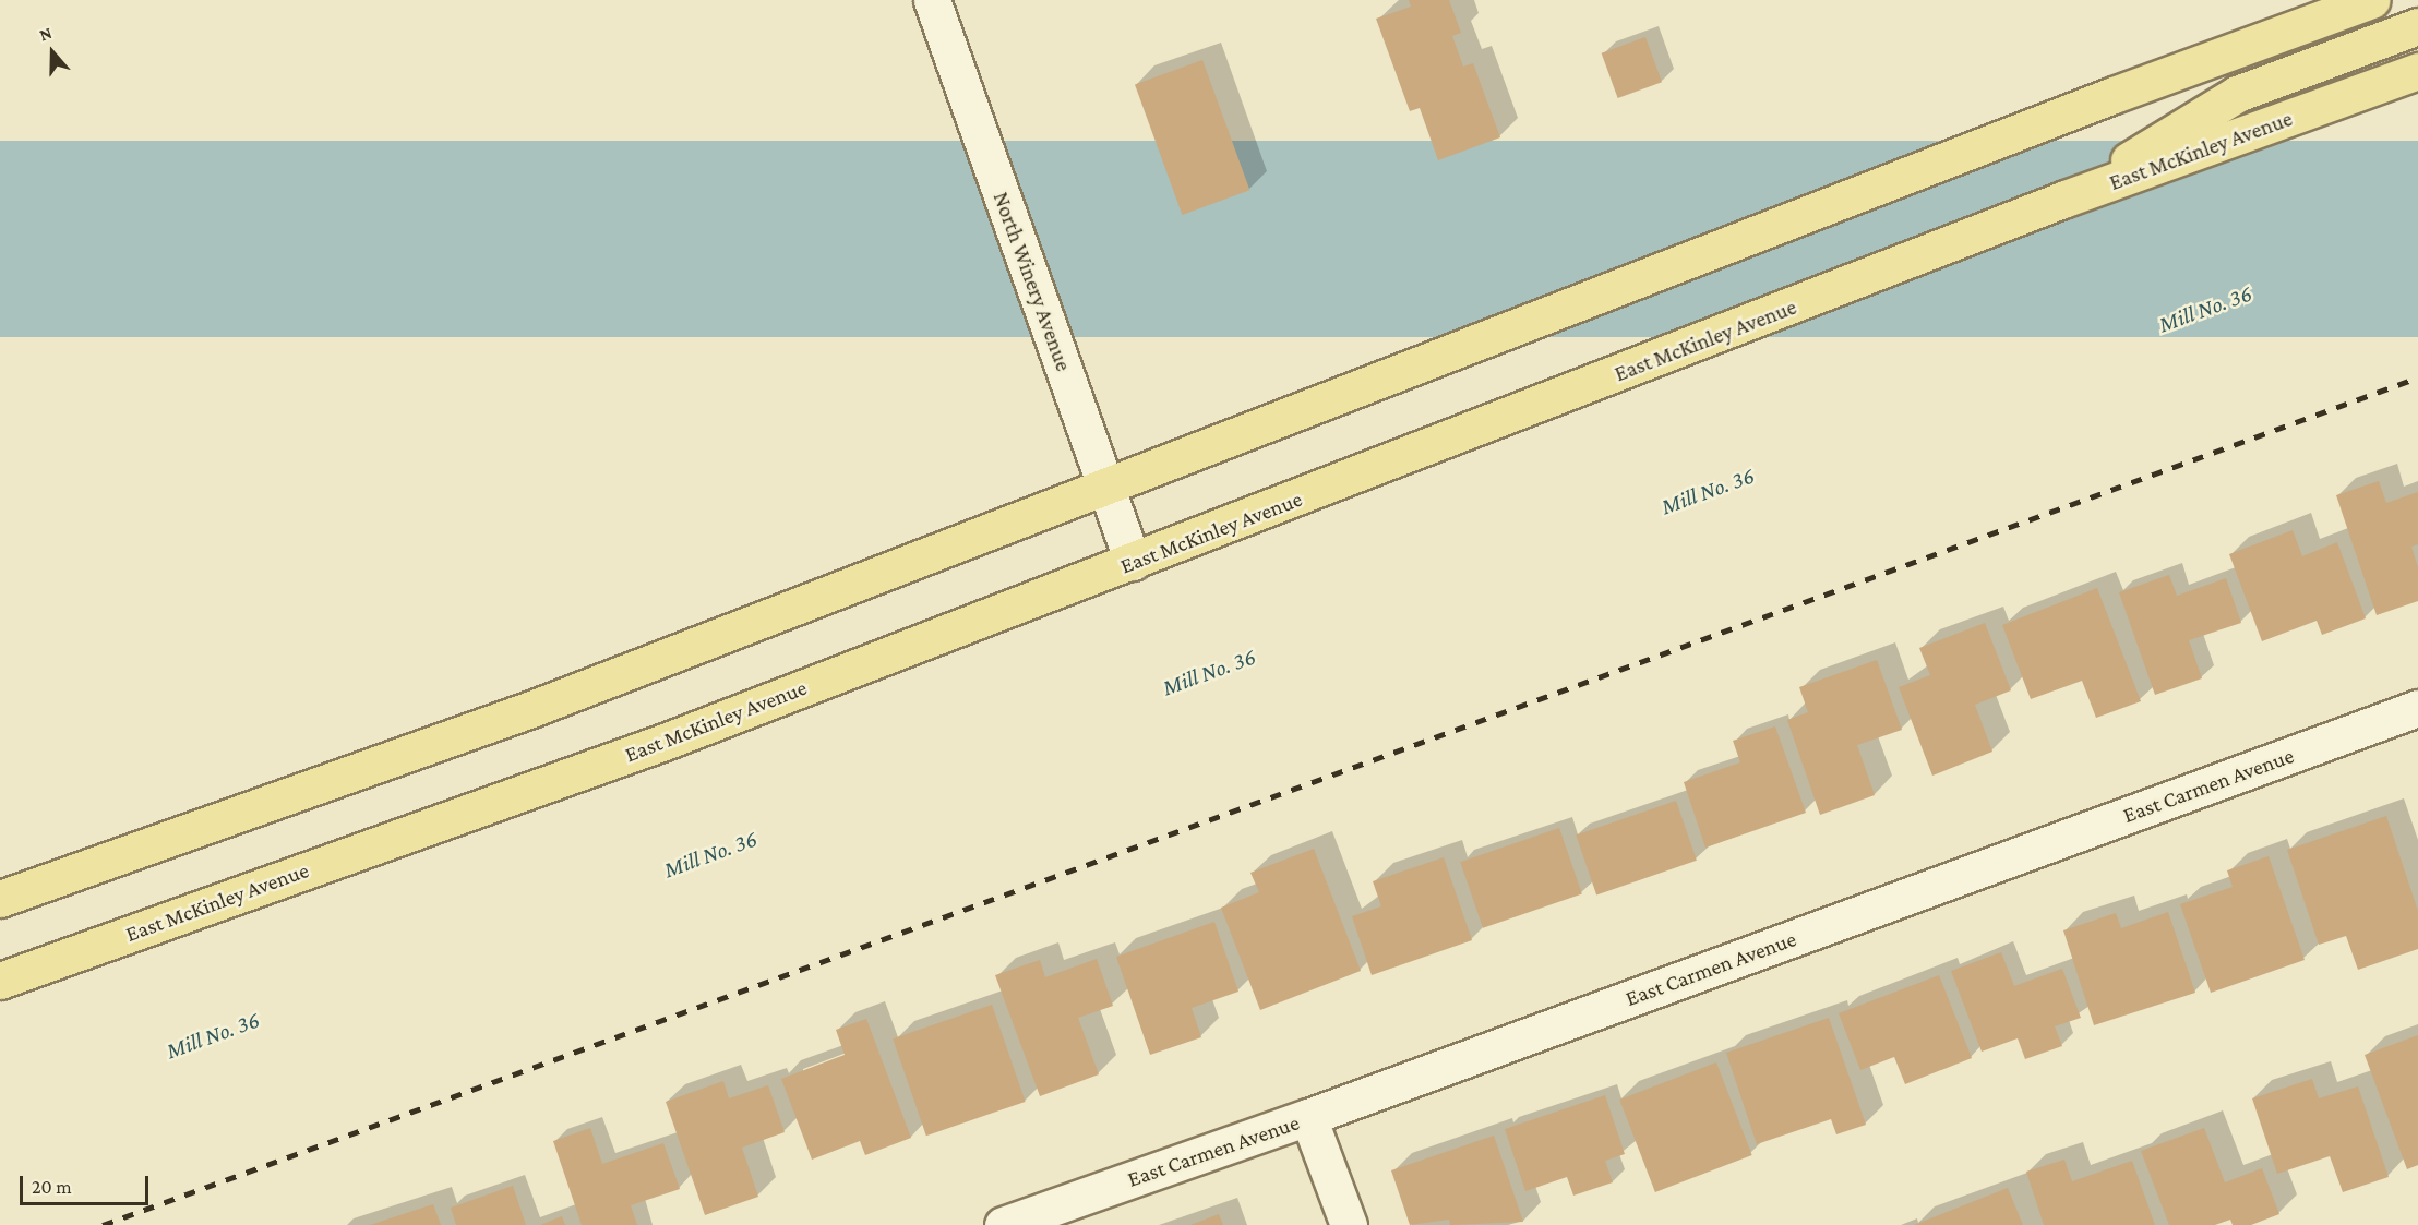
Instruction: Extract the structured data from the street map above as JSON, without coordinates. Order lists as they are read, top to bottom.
{
  "streets": {
    "main road": ["East McKinley Avenue"],
    "street": ["North Winery Avenue", "East Carmen Avenue"]
  },
  "crossings": [
    ["East McKinley Avenue", "North Winery Avenue"]
  ],
  "water": ["Mill No. 36"],
  "scale_bar": "20 m",
  "north": "top"
}
